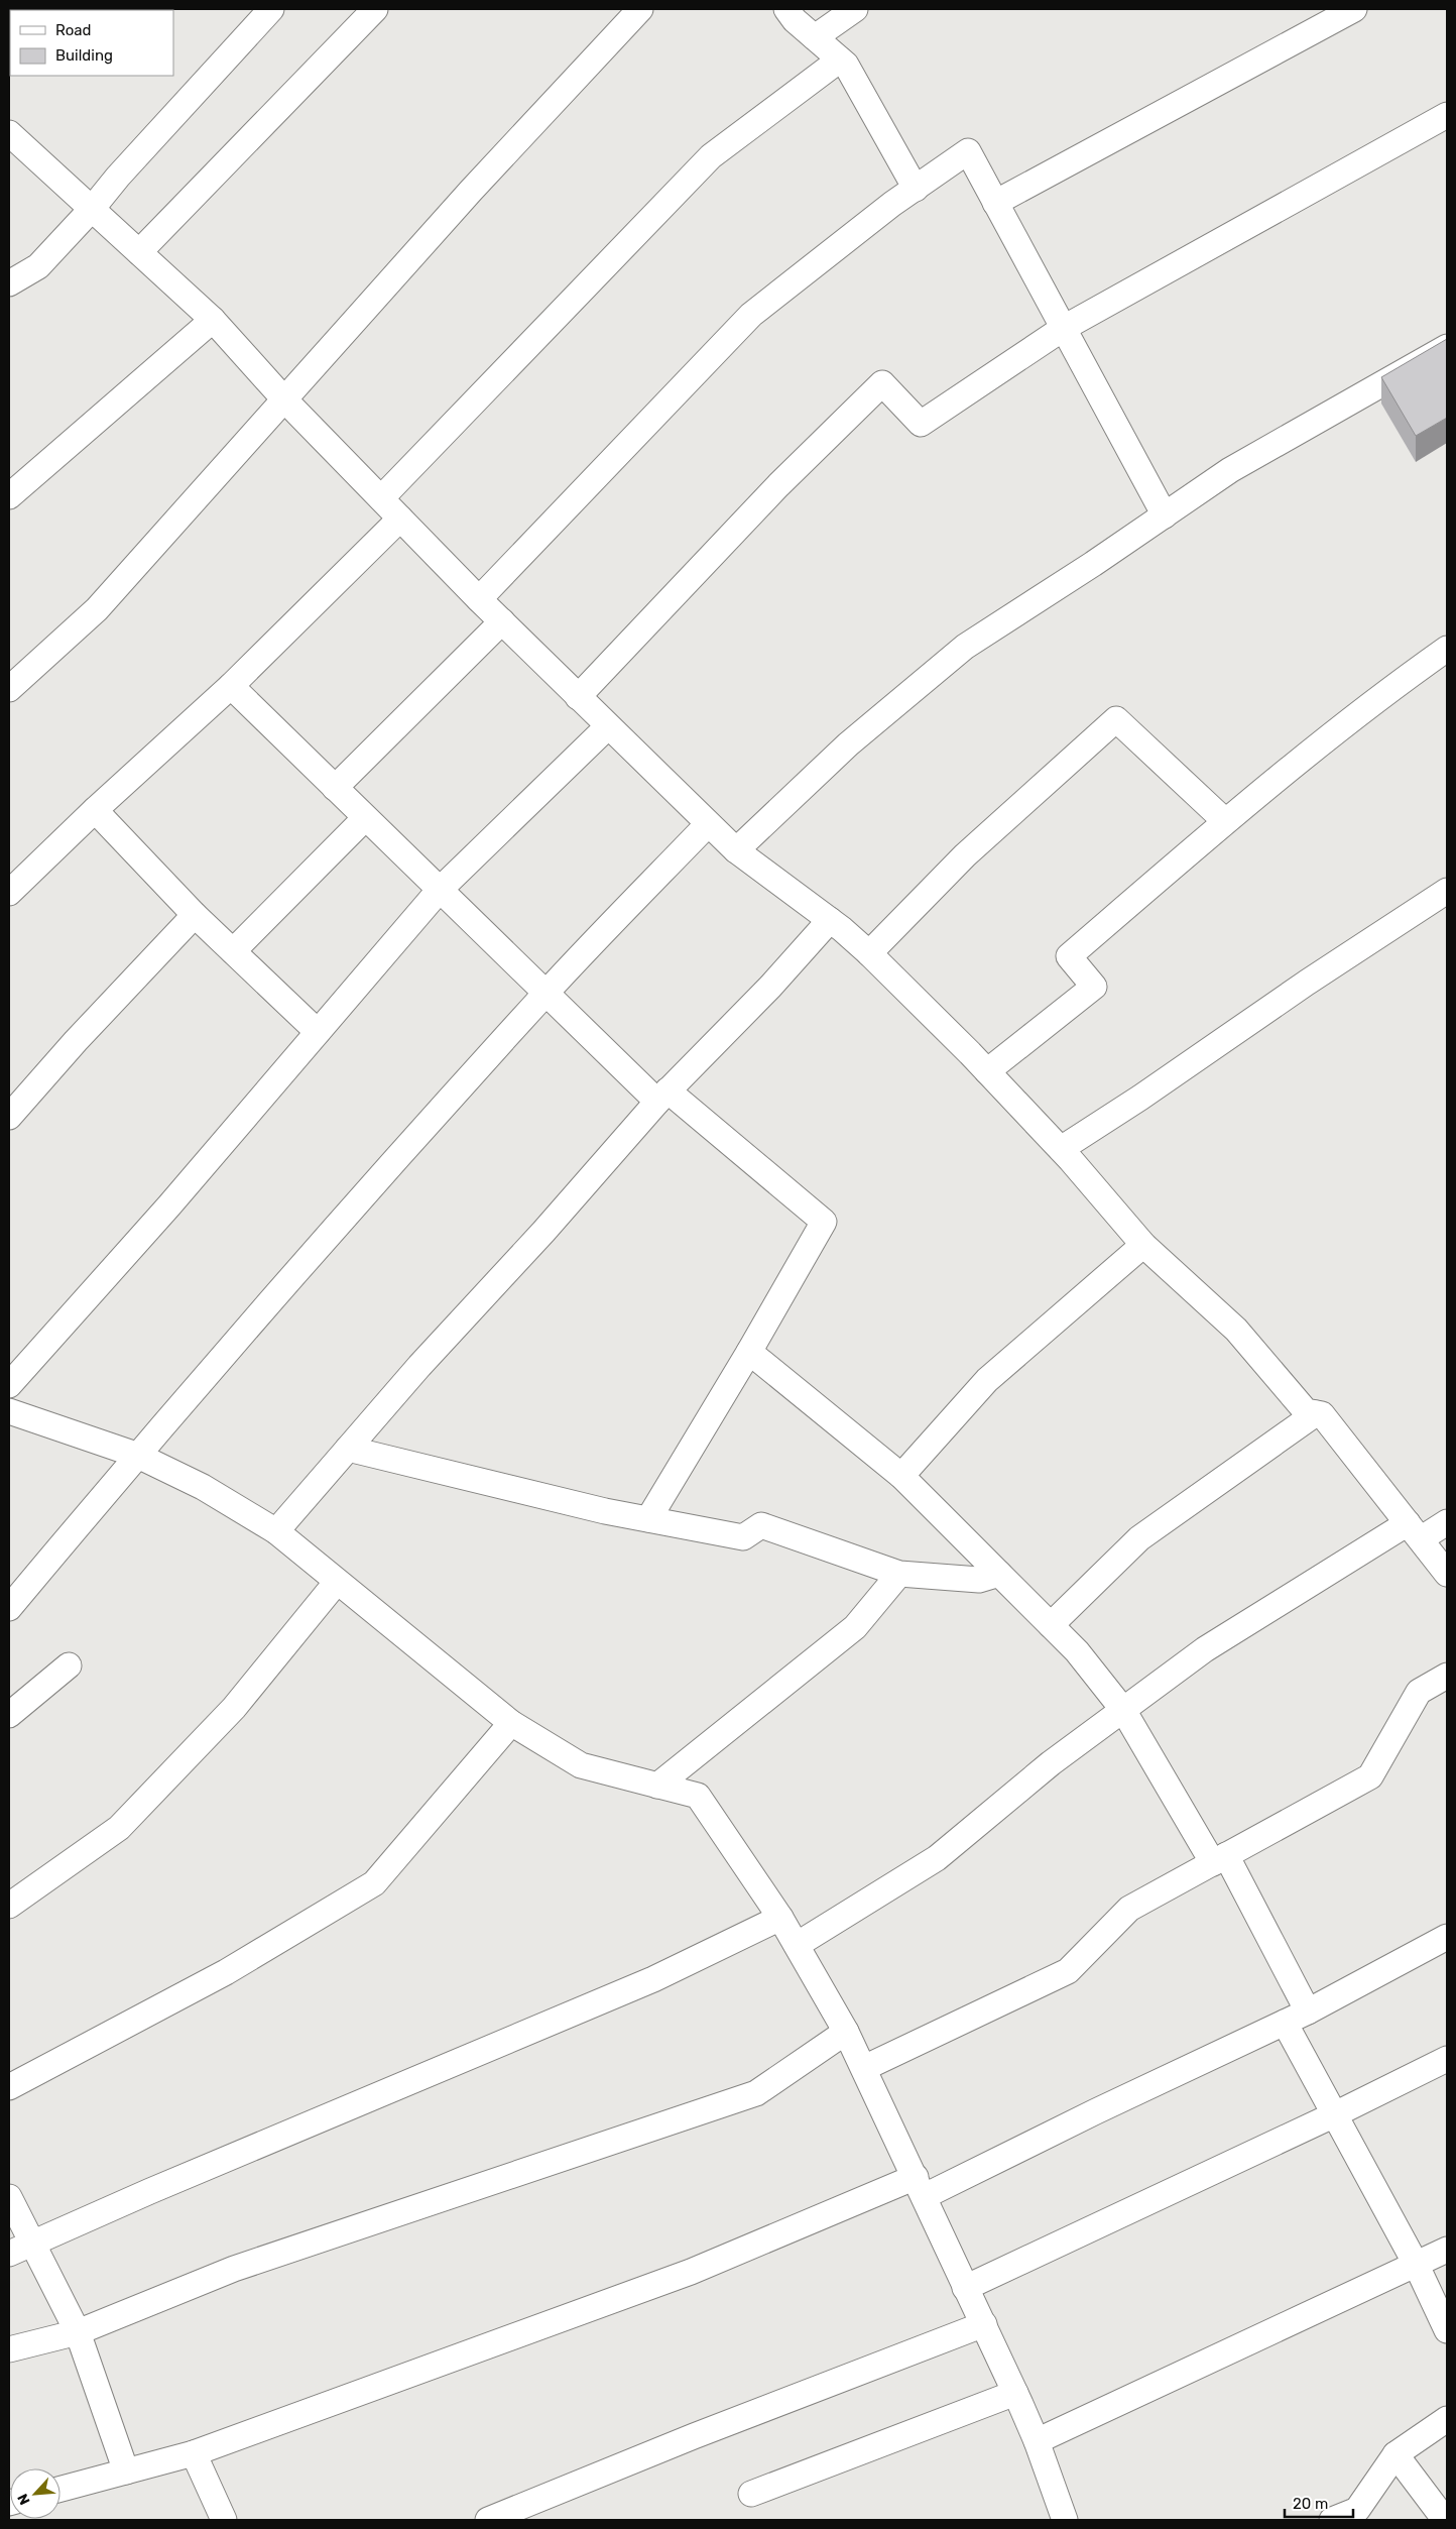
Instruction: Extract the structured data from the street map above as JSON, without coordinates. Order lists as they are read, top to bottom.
{
  "legend": ["Road", "Building"],
  "scale_bar": "20 m",
  "north": "bottom left"
}
